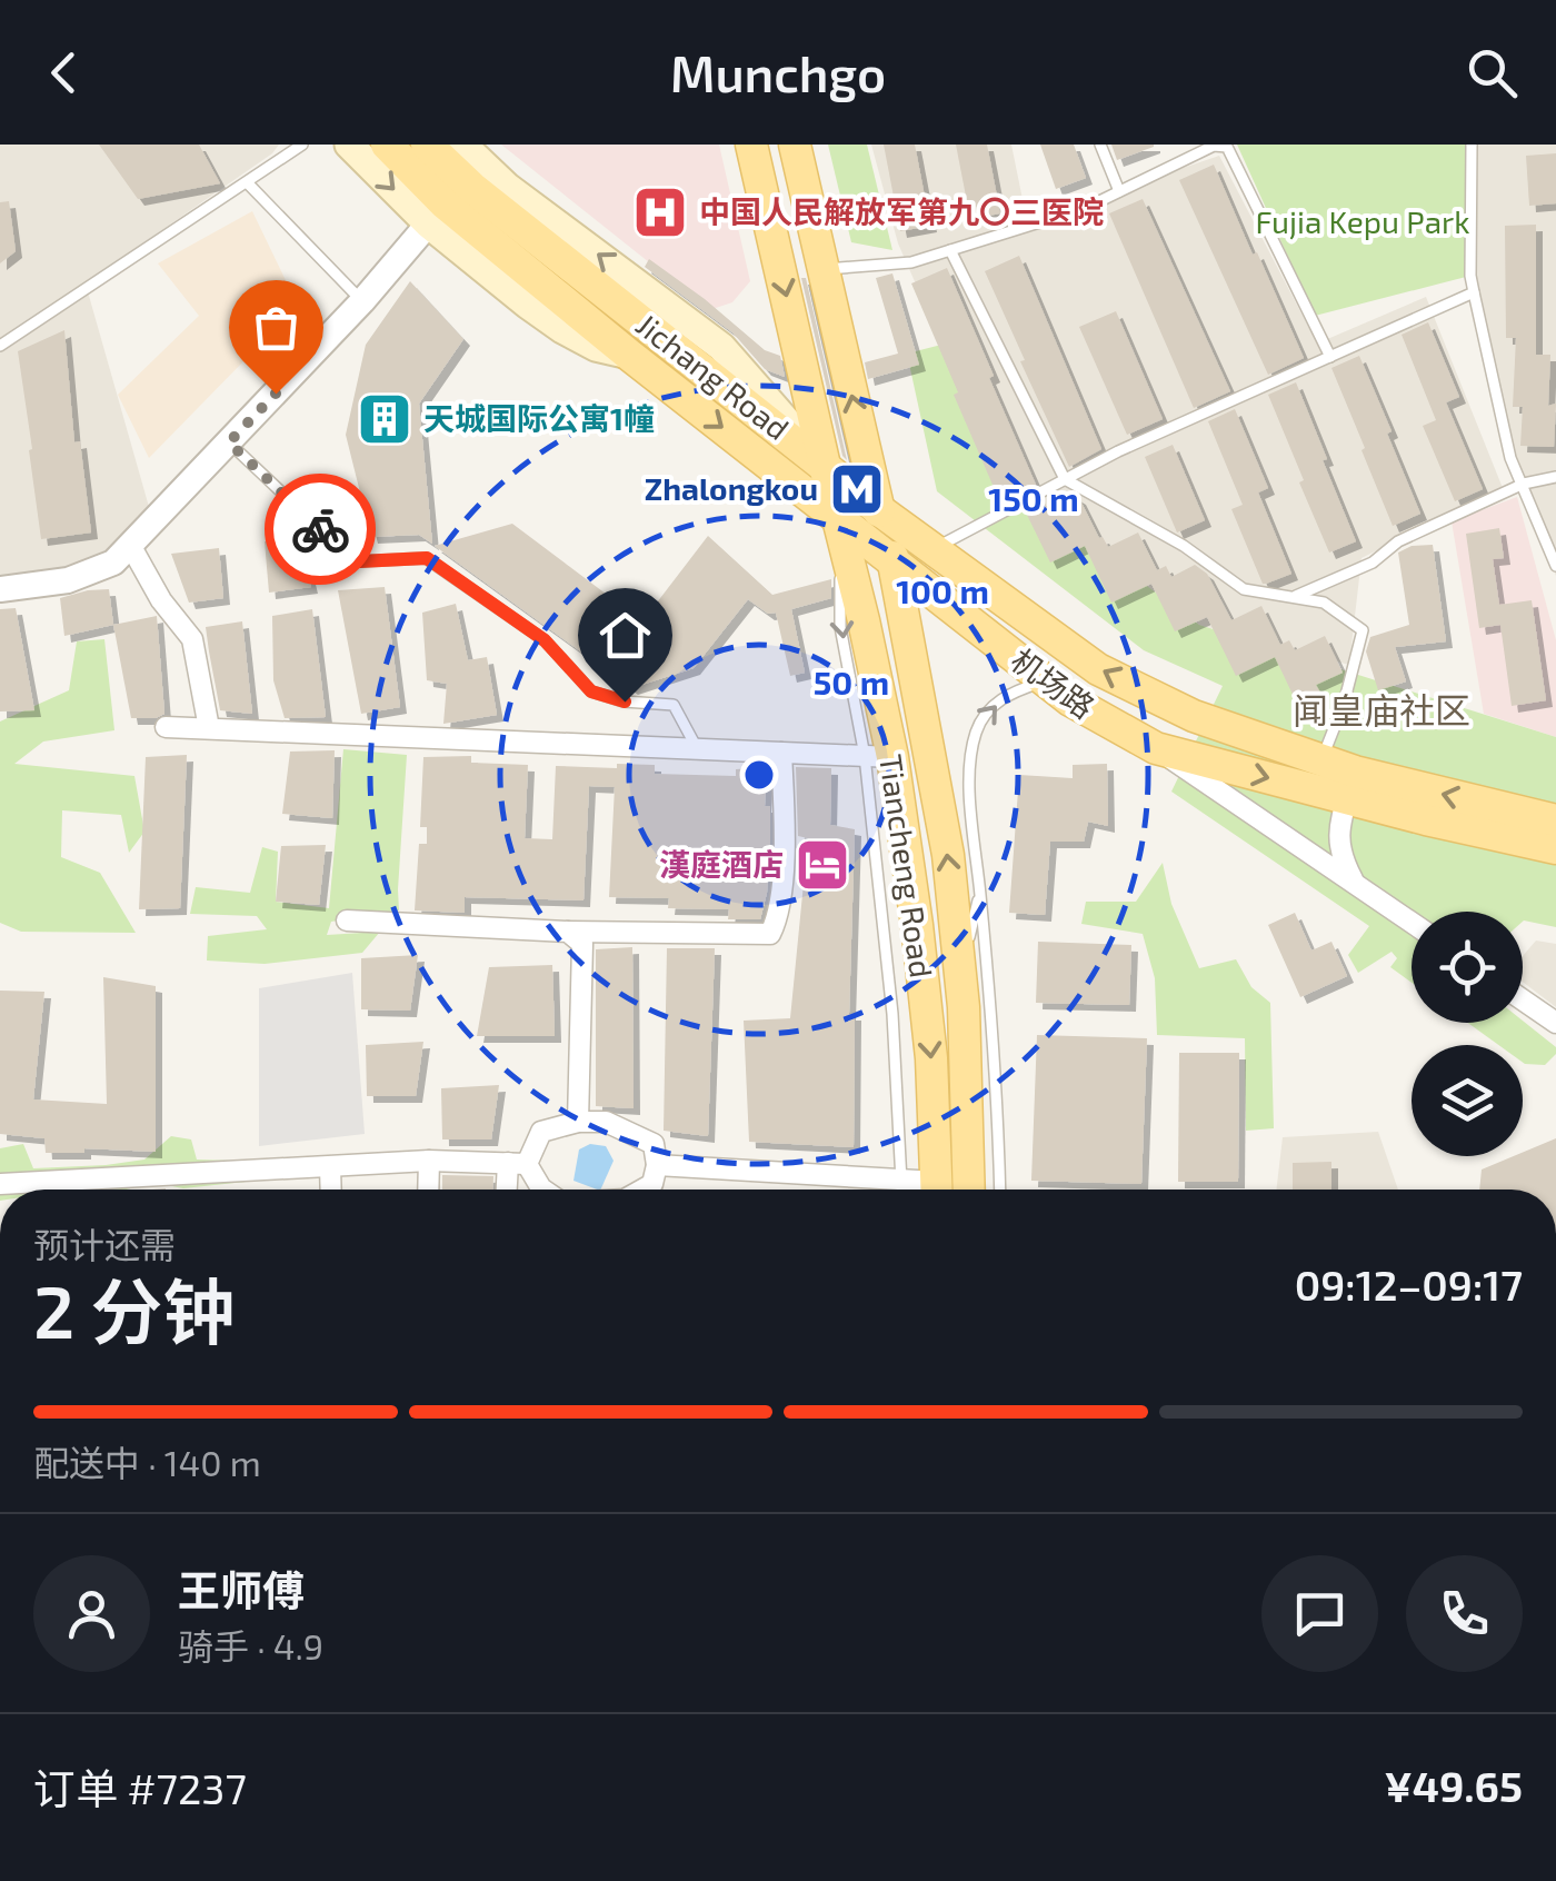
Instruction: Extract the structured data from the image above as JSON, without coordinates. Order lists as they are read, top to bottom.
{
  "streets": {
    "main road": ["Jichang Road", "机场路", "Tiancheng Road"]
  },
  "crossings": [
    ["Jichang Road", "机场路"],
    ["Jichang Road", "Tiancheng Road"],
    ["机场路", "Tiancheng Road"]
  ],
  "one_way": ["Jichang Road"],
  "districts": ["闻皇庙社区"],
  "parks": ["Fujia Kepu Park"],
  "places": {
    "hospital": ["中国人民解放军第九〇三医院"],
    "building": ["天城国际公寓1幢"],
    "metro station": ["Zhalongkou"],
    "hotel": ["漢庭酒店"]
  },
  "page": {
    "header": "Munchgo",
    "heading": ["2 分钟", "预计还需", "09:12–09:17"],
    "panel": [
      "王师傅",
      "骑手 · 4.9",
      "订单 #7237",
      "¥49.65"
    ],
    "bar": "配送中 · 140 m"
  },
  "rings": ["150 m", "100 m", "50 m"]
}
